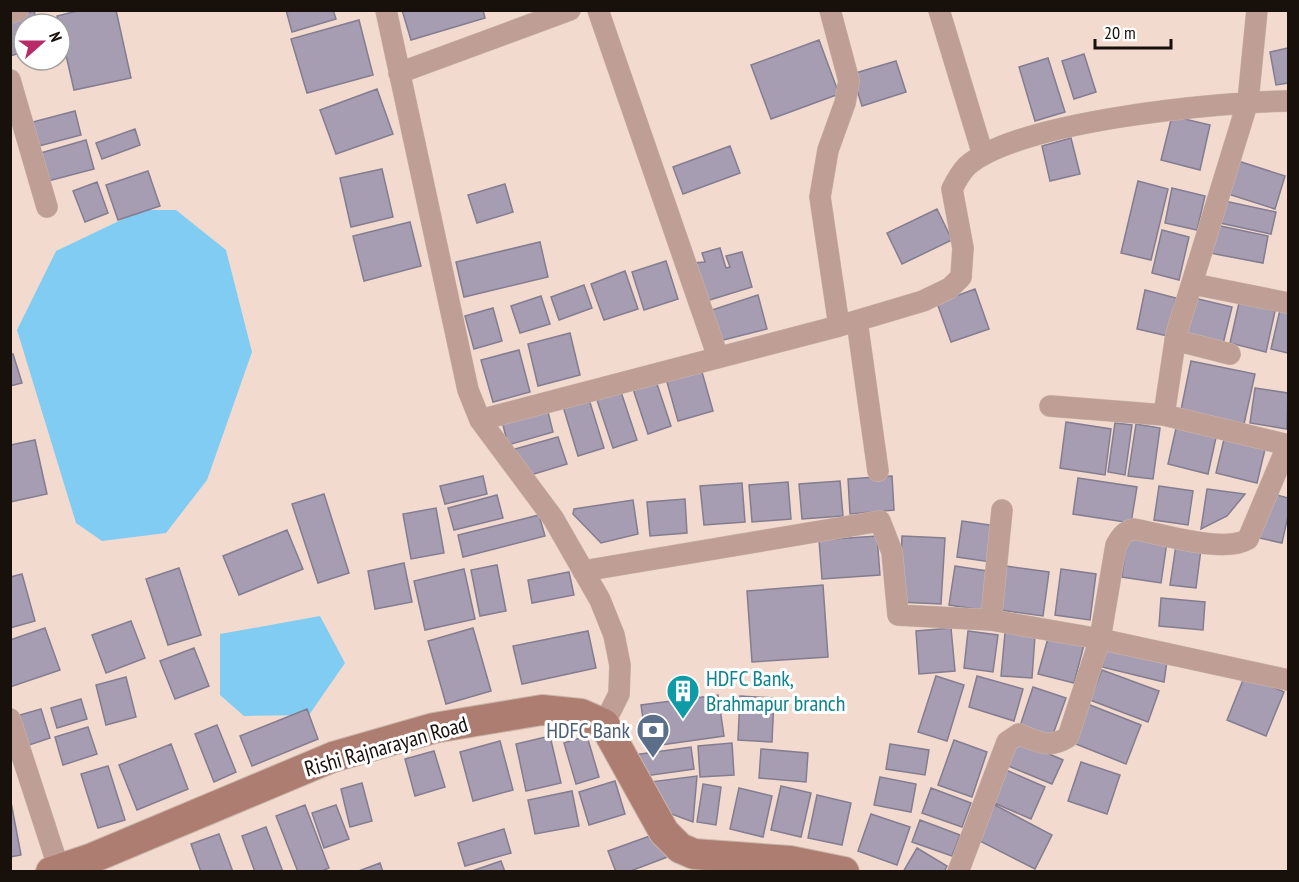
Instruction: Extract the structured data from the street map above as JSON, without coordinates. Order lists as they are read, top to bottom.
{
  "streets": {
    "main road": ["Rishi Rajnarayan Road"]
  },
  "places": {
    "building": ["HDFC Bank, Brahmapur branch"],
    "bank": ["HDFC Bank"]
  },
  "scale_bar": "20 m",
  "north": "right"
}
